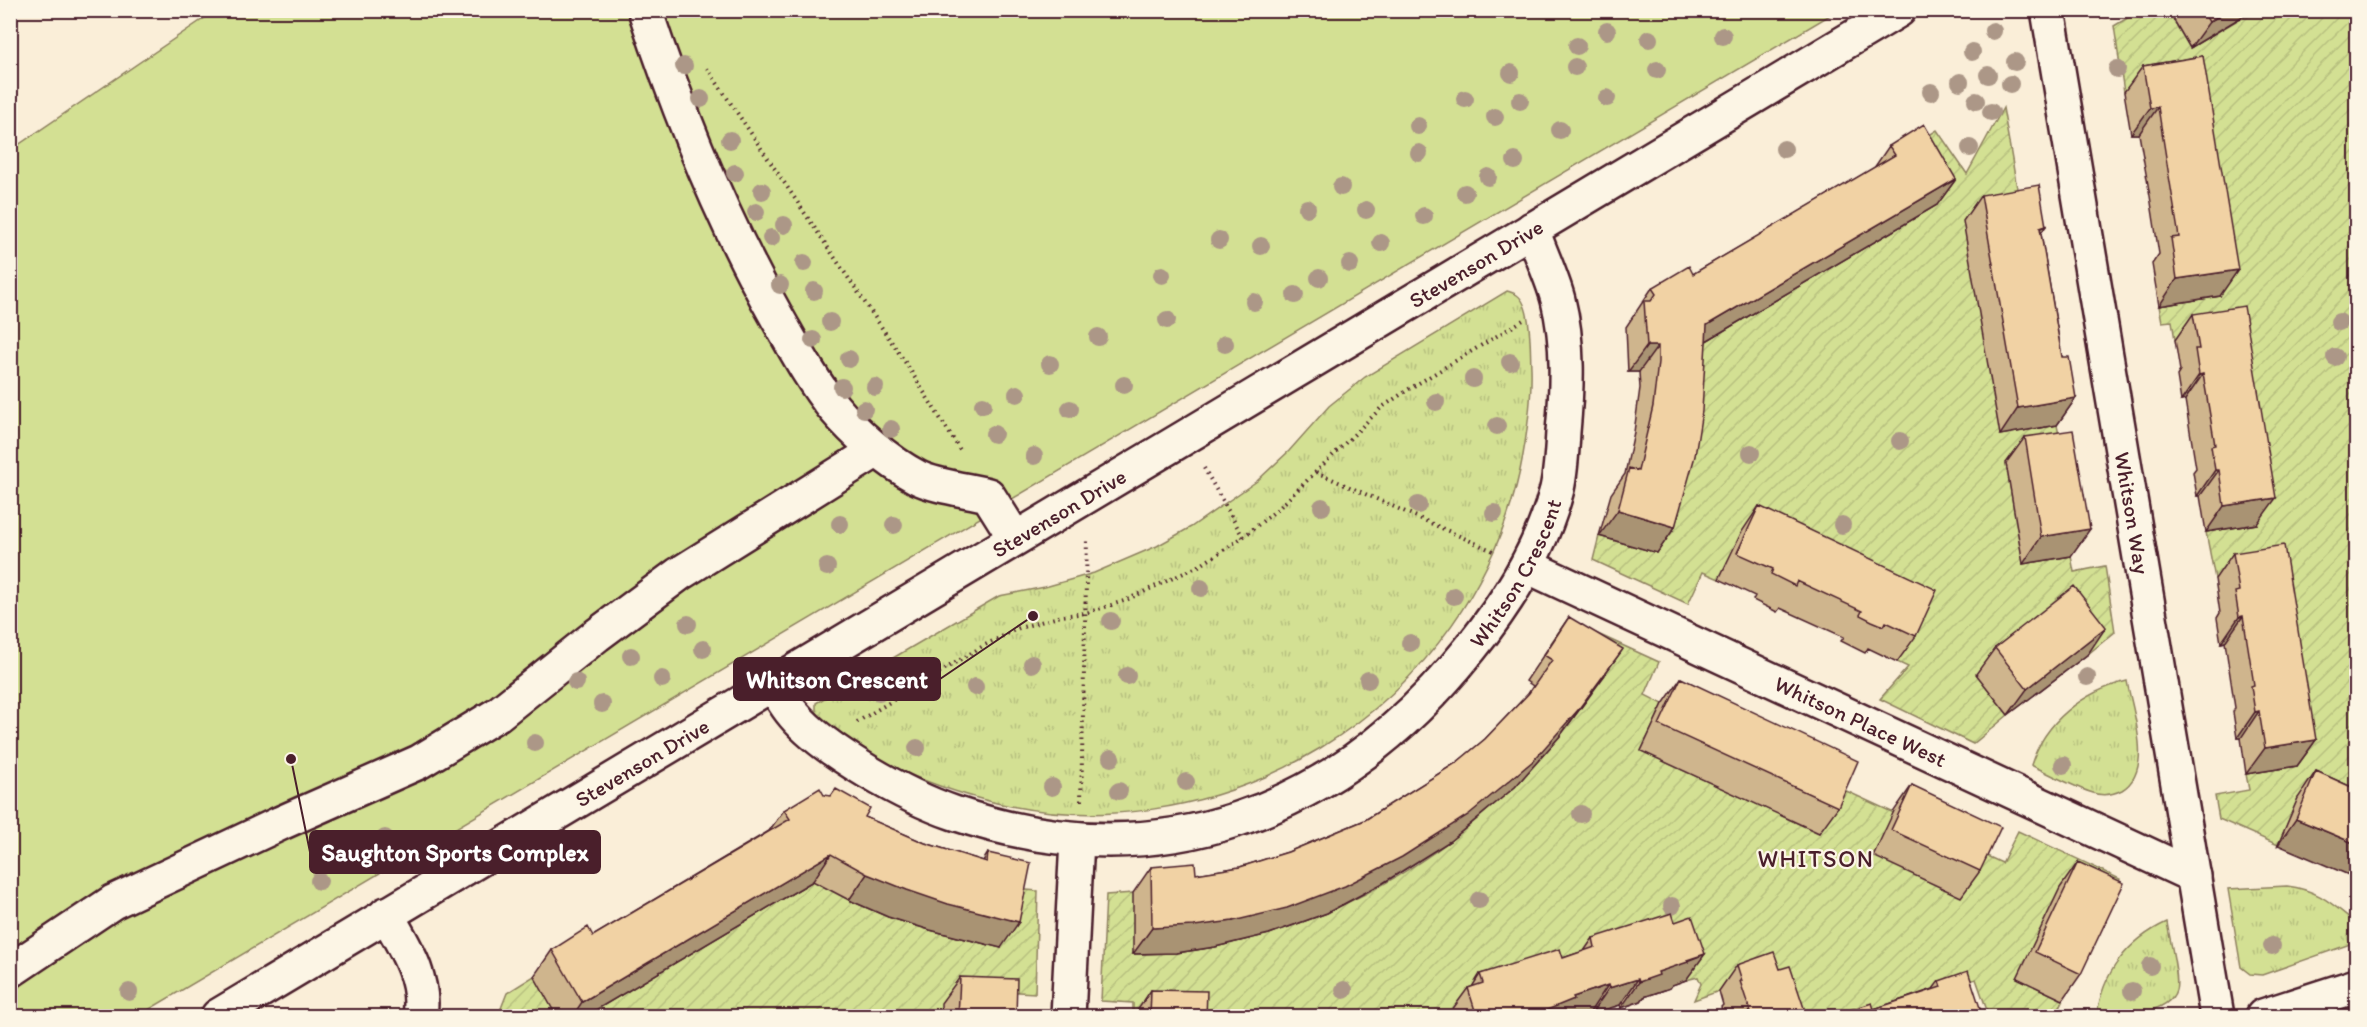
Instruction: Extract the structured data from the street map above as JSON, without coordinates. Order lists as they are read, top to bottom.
{
  "streets": {
    "street": [
      "Stevenson Drive",
      "Whitson Way",
      "Whitson Crescent",
      "Whitson Place West"
    ]
  },
  "crossings": [
    ["Stevenson Drive", "Whitson Crescent"],
    ["Whitson Way", "Whitson Place West"],
    ["Whitson Crescent", "Whitson Place West"]
  ],
  "districts": ["WHITSON"],
  "places": ["Whitson Crescent", "Saughton Sports Complex"]
}
